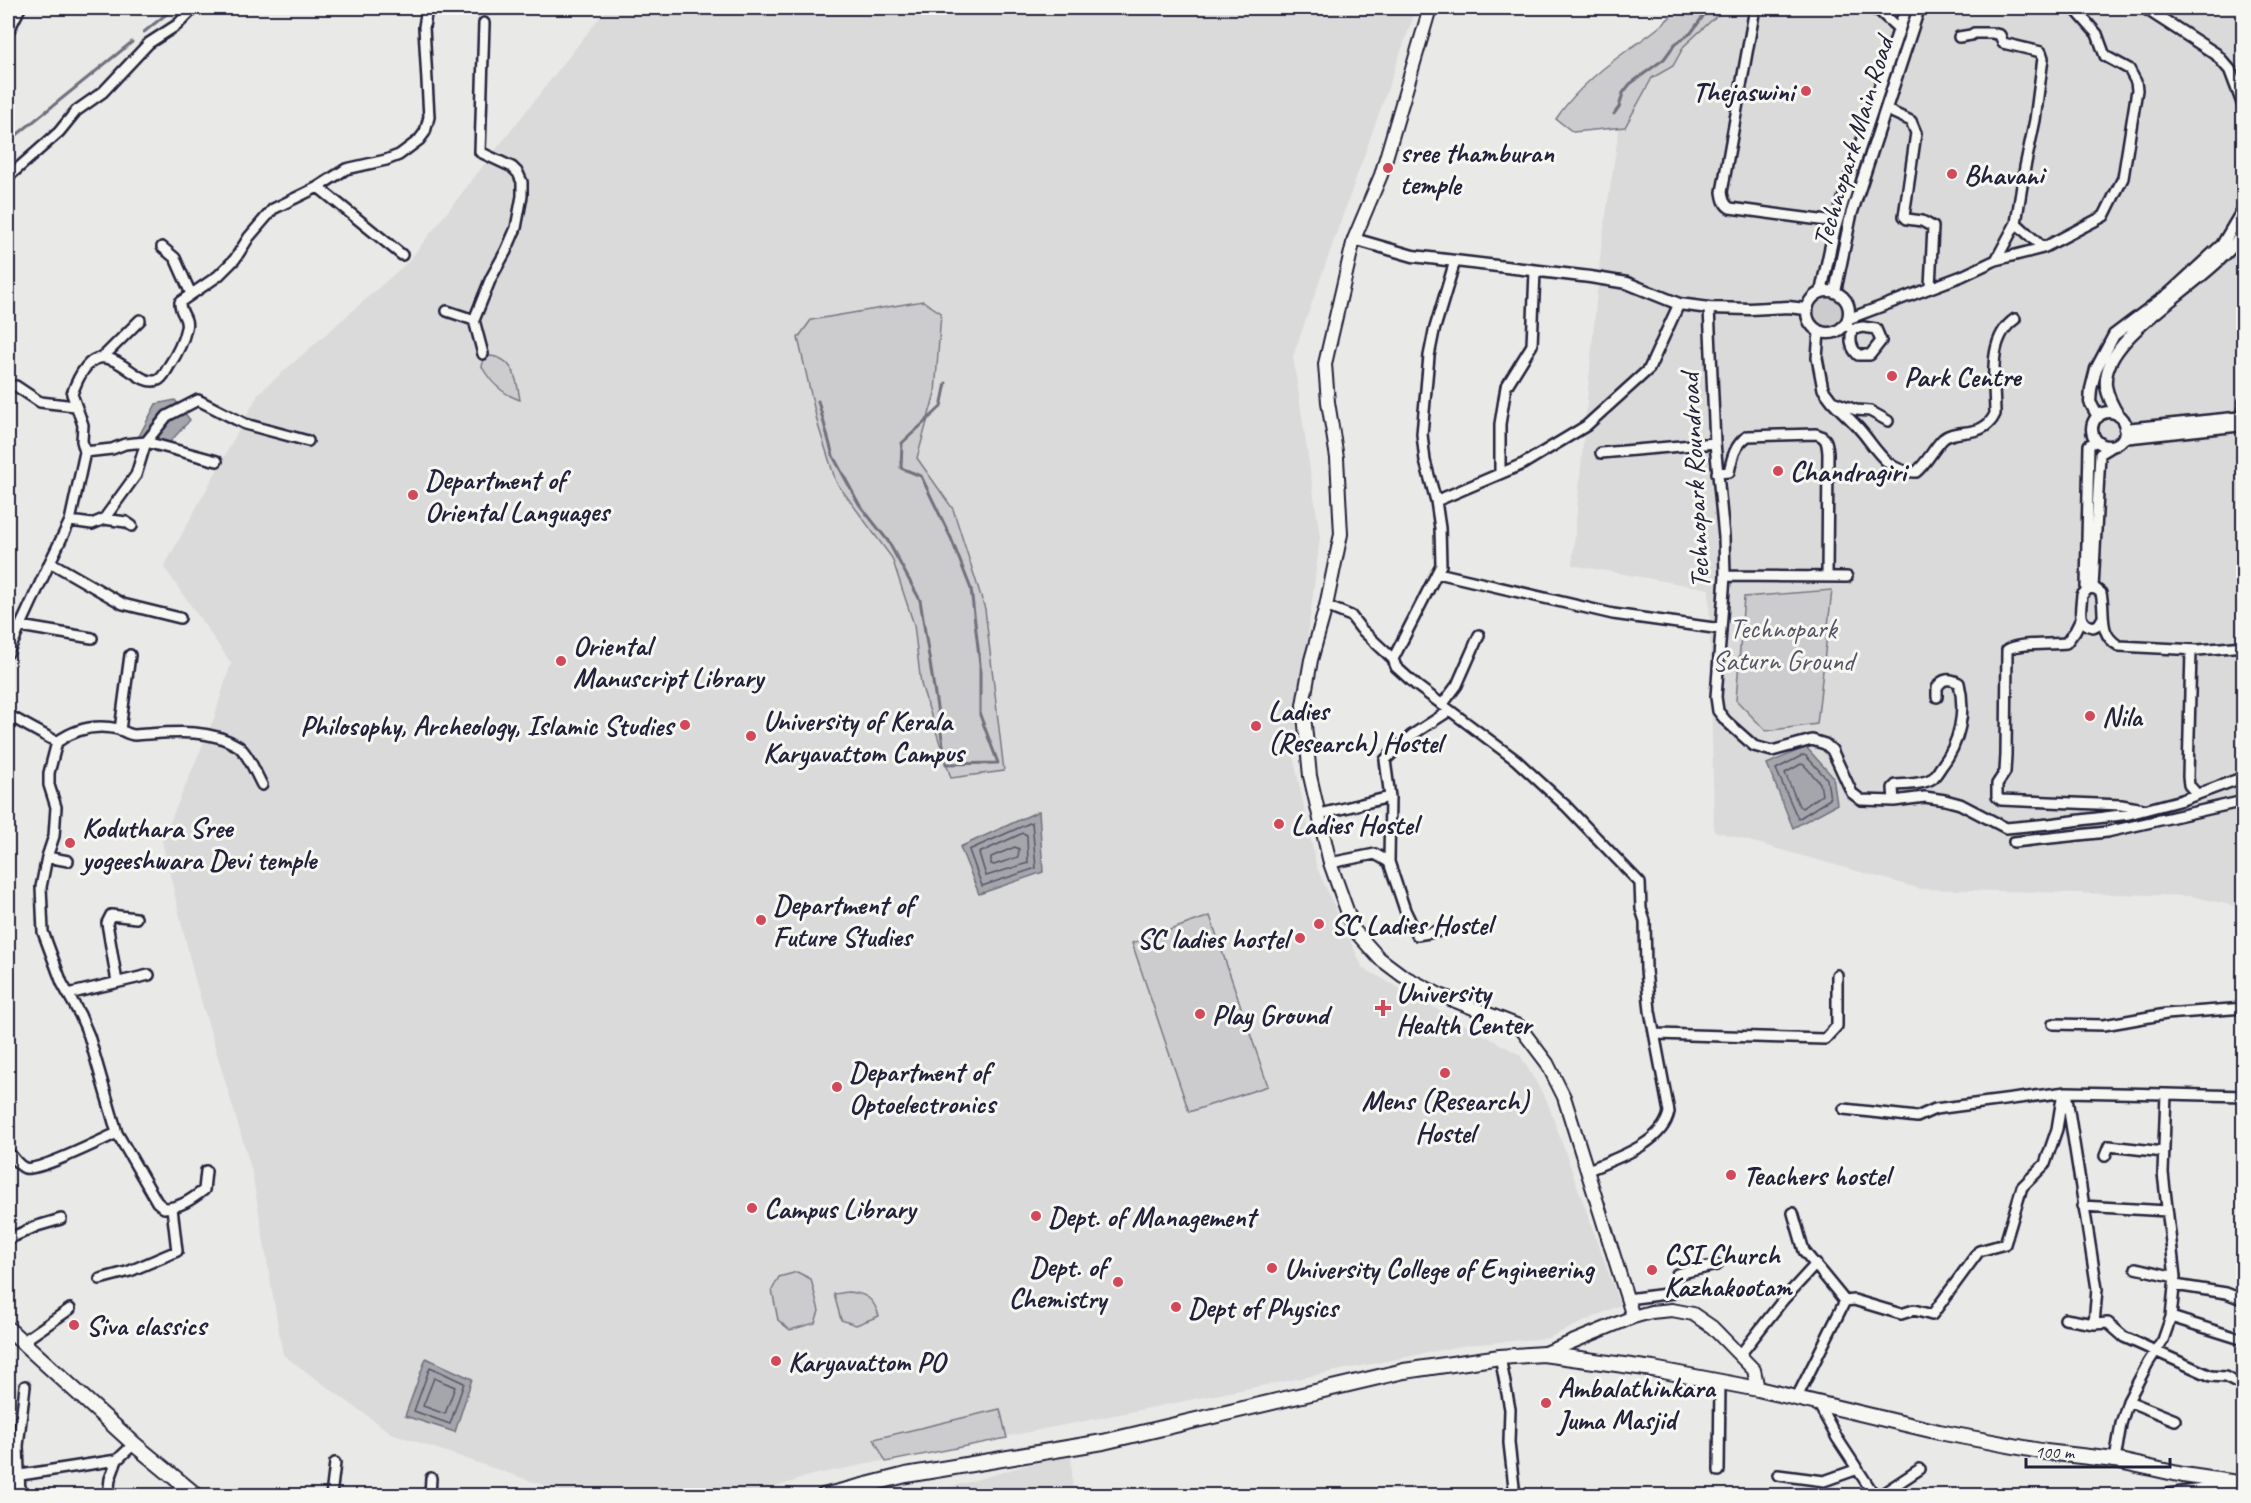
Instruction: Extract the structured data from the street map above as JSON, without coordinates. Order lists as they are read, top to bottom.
{
  "streets": {
    "street": ["Technopark Main Road", "Technopark Roundroad"]
  },
  "parks": ["Technopark Saturn Ground"],
  "places": {
    "other": [
      "Thejaswini",
      "sree thamburan temple",
      "Bhavani",
      "Park Centre",
      "Chandragiri",
      "Department of Oriental Languages",
      "Oriental Manuscript Library",
      "Nila",
      "Philosophy, Archeology, Islamic Studies",
      "Ladies (Research) Hostel",
      "University of Kerala Karyavattom Campus",
      "Ladies Hostel",
      "Koduthara Sree yogeeshwara Devi temple",
      "Department of Future Studies",
      "SC Ladies Hostel",
      "SC ladies hostel",
      "Play Ground",
      "Mens (Research) Hostel",
      "Department of Optoelectronics",
      "Teachers hostel",
      "Campus Library",
      "Dept. of Management",
      "University College of Engineering",
      "CSI Church Kazhakootam",
      "Dept. of Chemistry",
      "Dept of Physics",
      "Siva classics",
      "Karyavattom PO",
      "Ambalathinkara Juma Masjid"
    ],
    "health": ["University Health Center"]
  },
  "scale_bar": "100 m"
}
